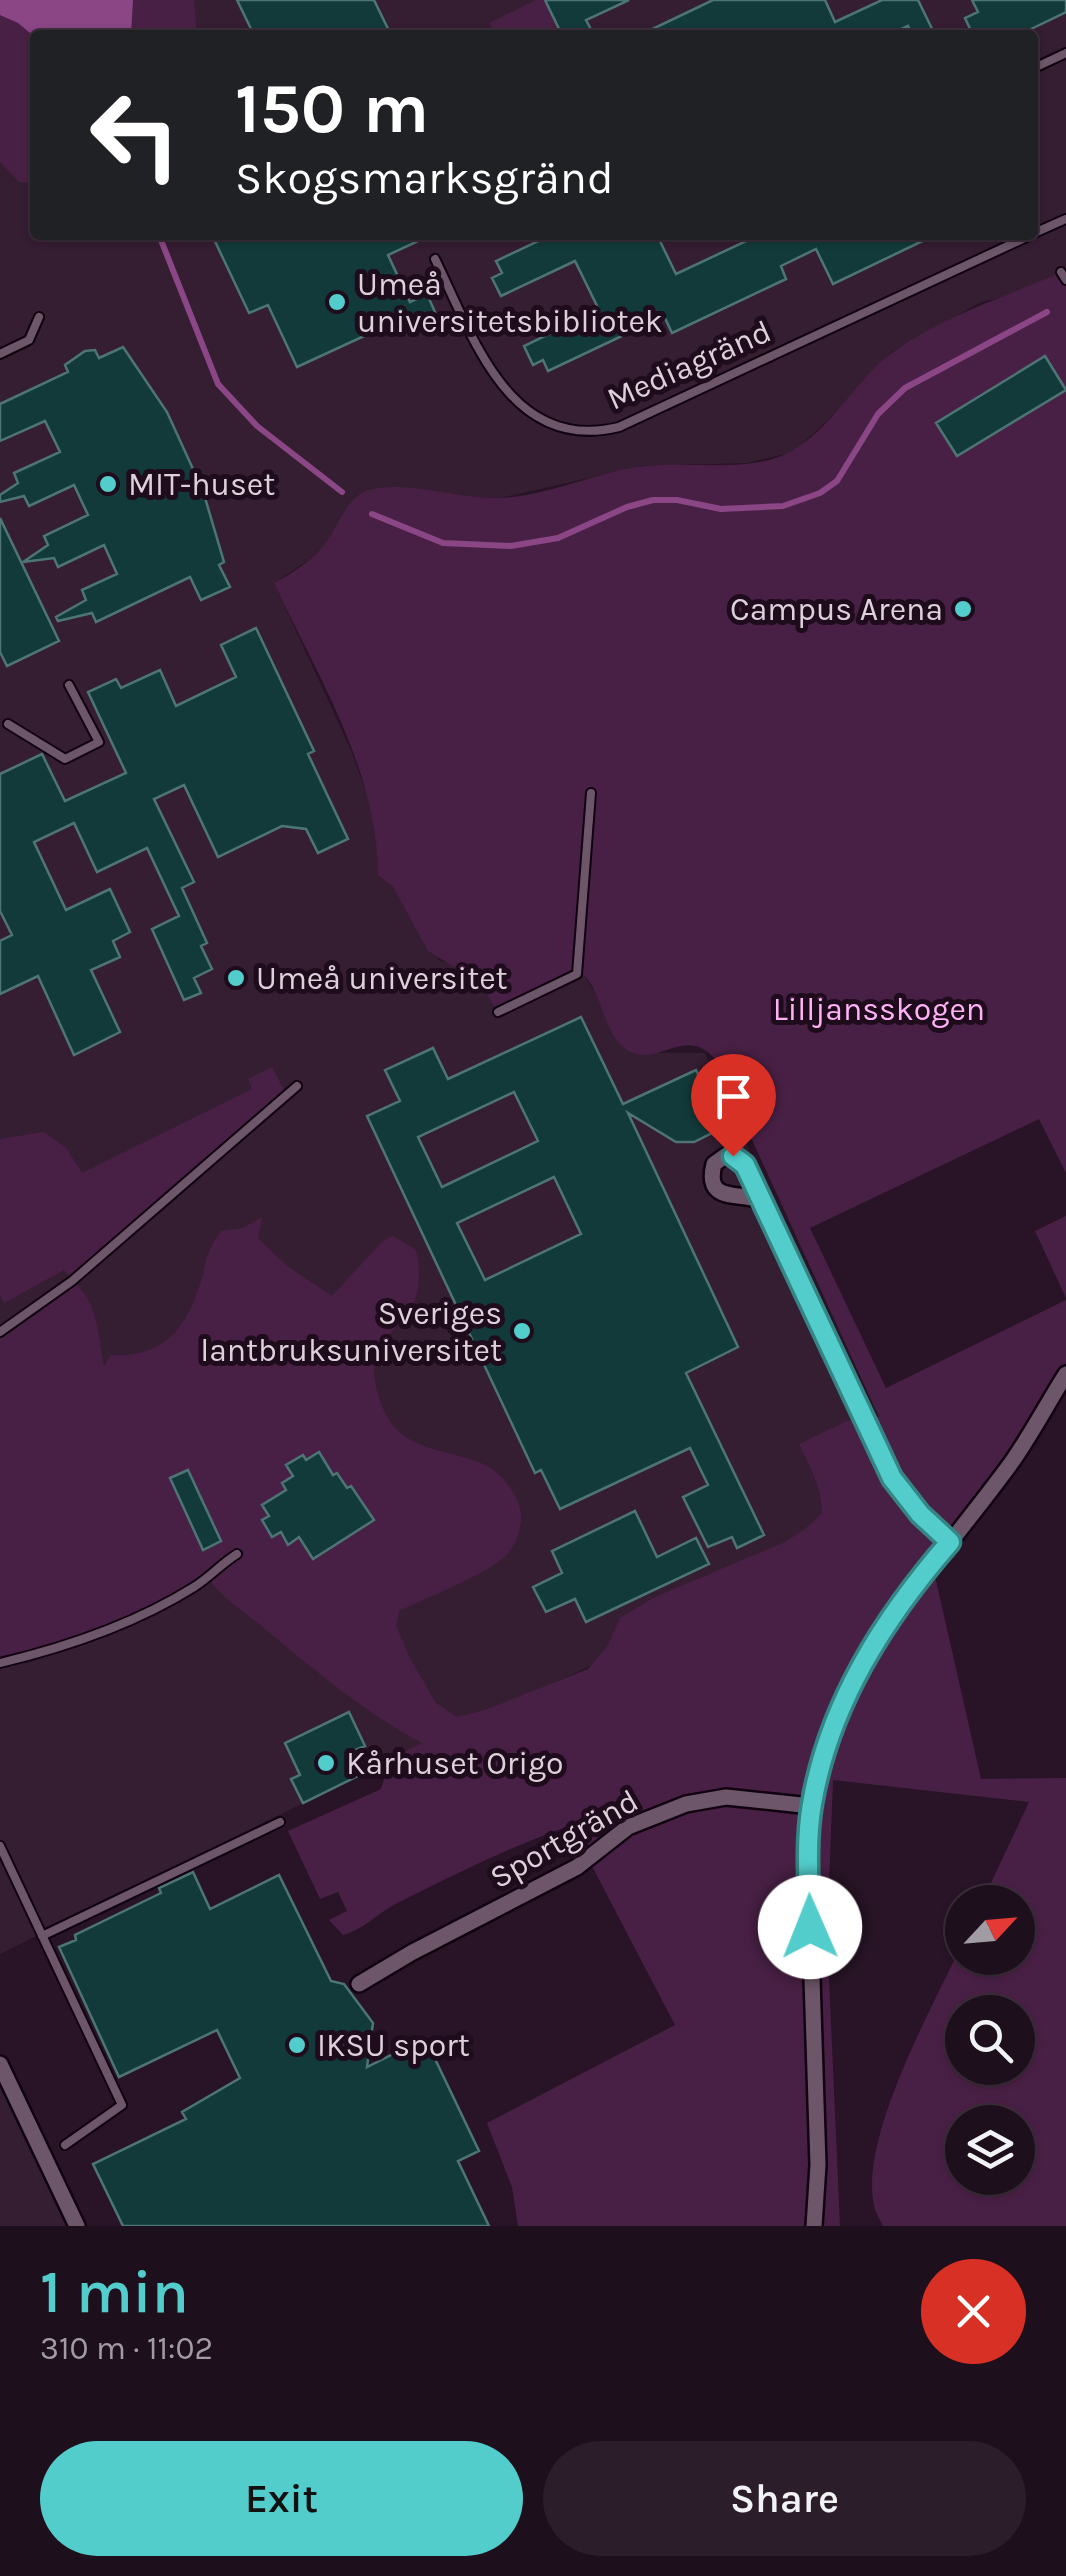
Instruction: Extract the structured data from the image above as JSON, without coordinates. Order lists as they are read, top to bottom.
{
  "streets": {
    "street": ["Sportgränd"],
    "lane": ["Mediagränd"]
  },
  "parks": ["Lilljansskogen"],
  "places": [
    "Umeå universitetsbibliotek",
    "MIT-huset",
    "Campus Arena",
    "Umeå universitet",
    "Sveriges lantbruksuniversitet",
    "Kårhuset Origo",
    "IKSU sport"
  ],
  "north": "top right",
  "page": {
    "turn": ["150 m", "Skogsmarksgränd"],
    "heading": ["1 min", "310 m · 11:02"],
    "buttons": ["Exit", "Share"]
  }
}
